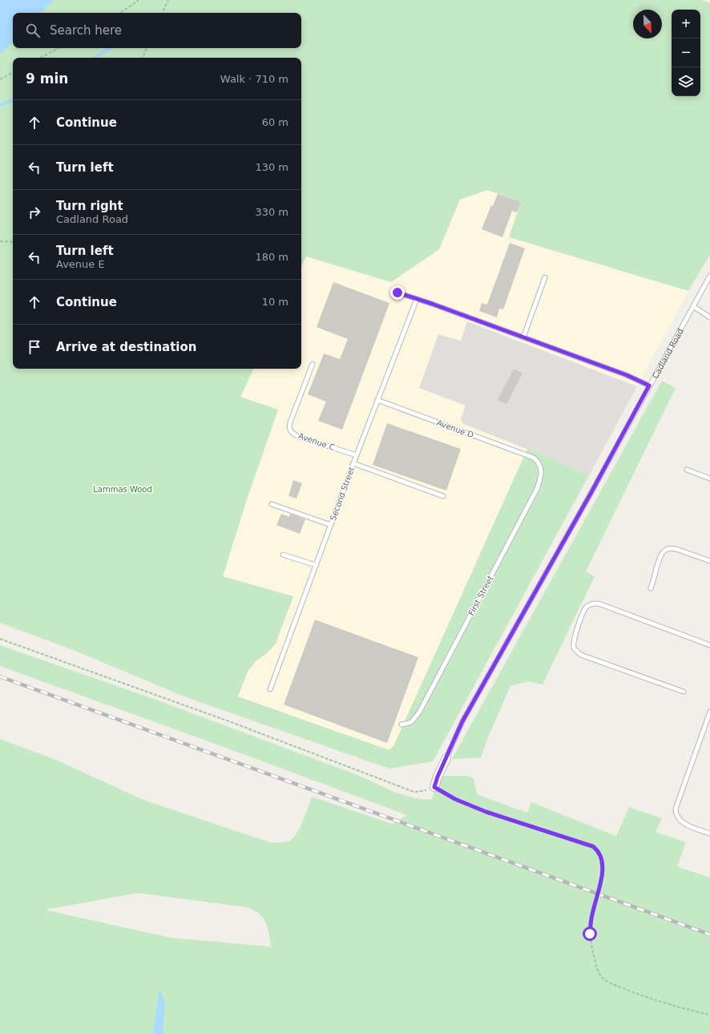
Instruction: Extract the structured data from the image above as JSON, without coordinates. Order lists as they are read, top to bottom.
{
  "streets": {
    "street": ["Cadland Road"],
    "lane": [
      "Avenue D",
      "Avenue C",
      "Second Street",
      "First Street"
    ]
  },
  "crossings": [
    ["Avenue D", "Second Street"],
    ["Avenue D", "First Street"],
    ["Avenue C", "Second Street"]
  ],
  "parks": ["Lammas Wood"],
  "north": "bottom right",
  "page": {
    "map_buttons": ["+", "−"],
    "search": "Search here",
    "heading": ["9 min", "Walk · 710 m"],
    "list": [
      ["Continue", "60 m"],
      ["Turn left", "130 m"],
      ["Turn right", "Cadland Road", "330 m"],
      ["Turn left", "Avenue E", "180 m"],
      ["Continue", "10 m"],
      "Arrive at destination"
    ]
  }
}
